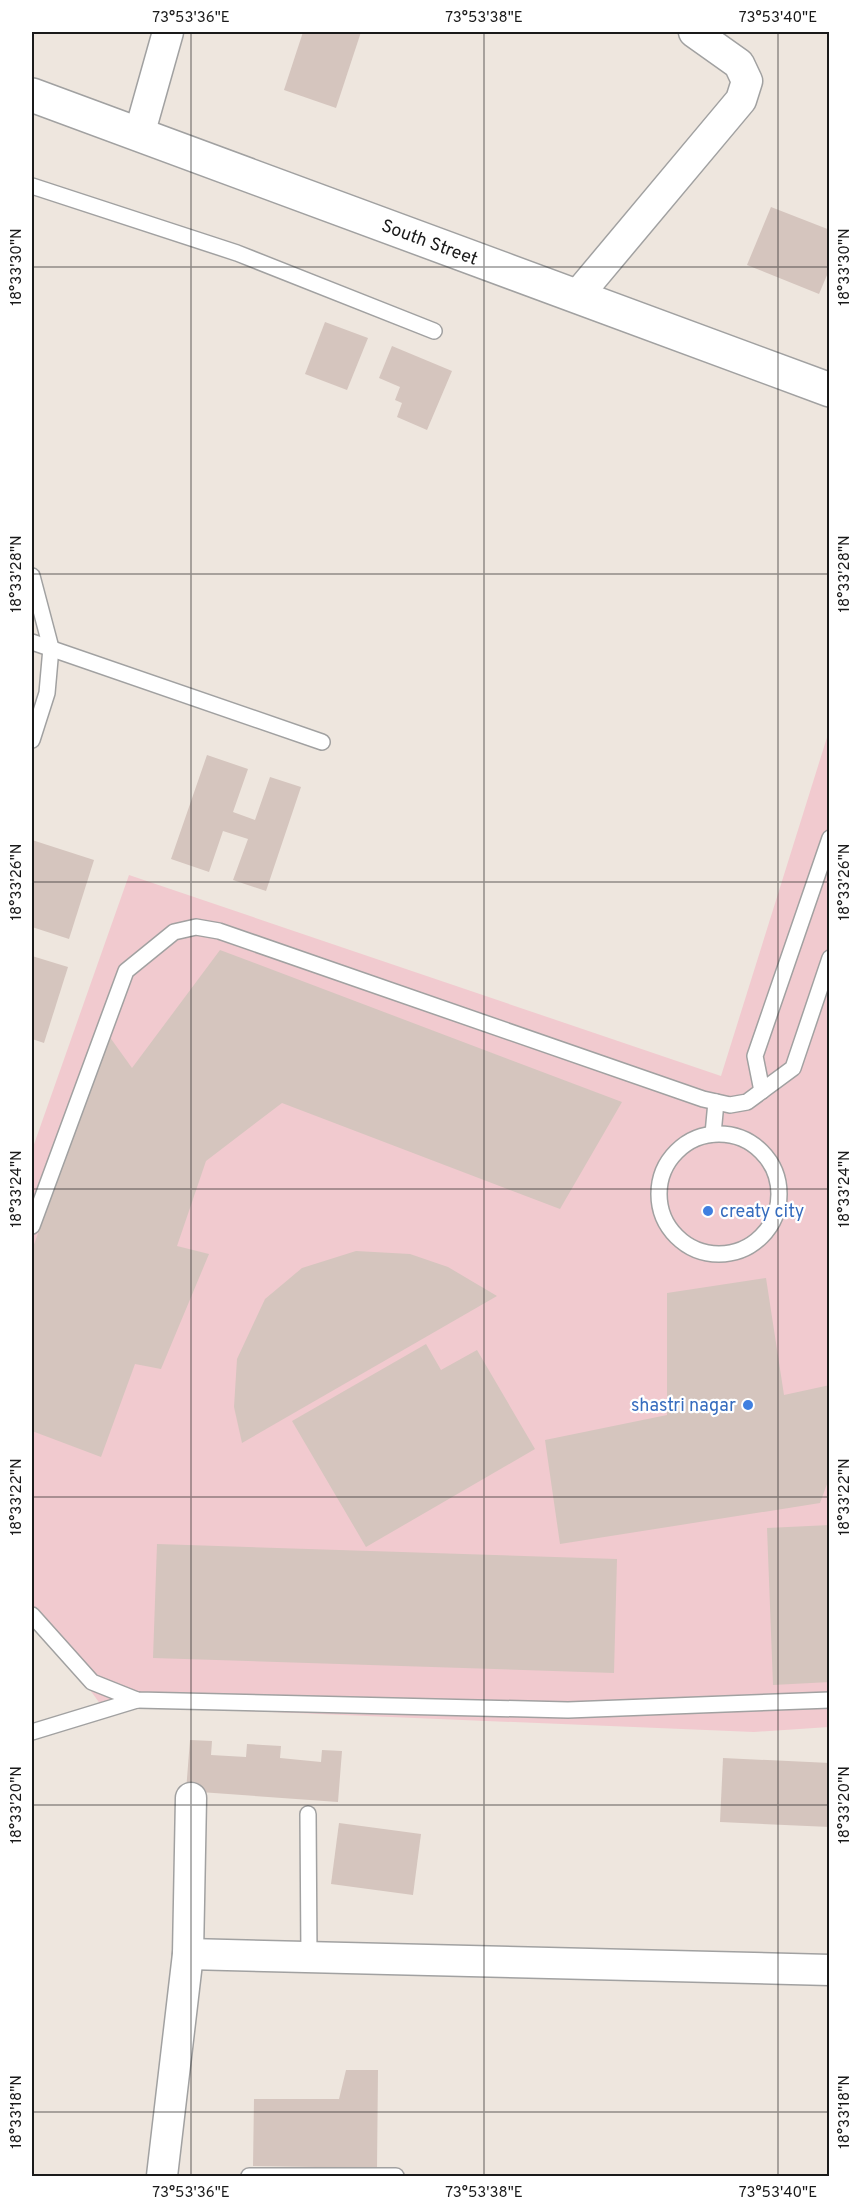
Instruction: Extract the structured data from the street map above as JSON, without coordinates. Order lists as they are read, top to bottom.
{
  "streets": {
    "street": ["South Street"]
  },
  "places": ["creaty city", "shastri nagar"],
  "coordinates": [
    "73°53'36\"E",
    "73°53'38\"E",
    "73°53'40\"E",
    "18°33'30\"N",
    "18°33'28\"N",
    "18°33'26\"N",
    "18°33'24\"N",
    "18°33'22\"N",
    "18°33'20\"N",
    "18°33'18\"N"
  ]
}
